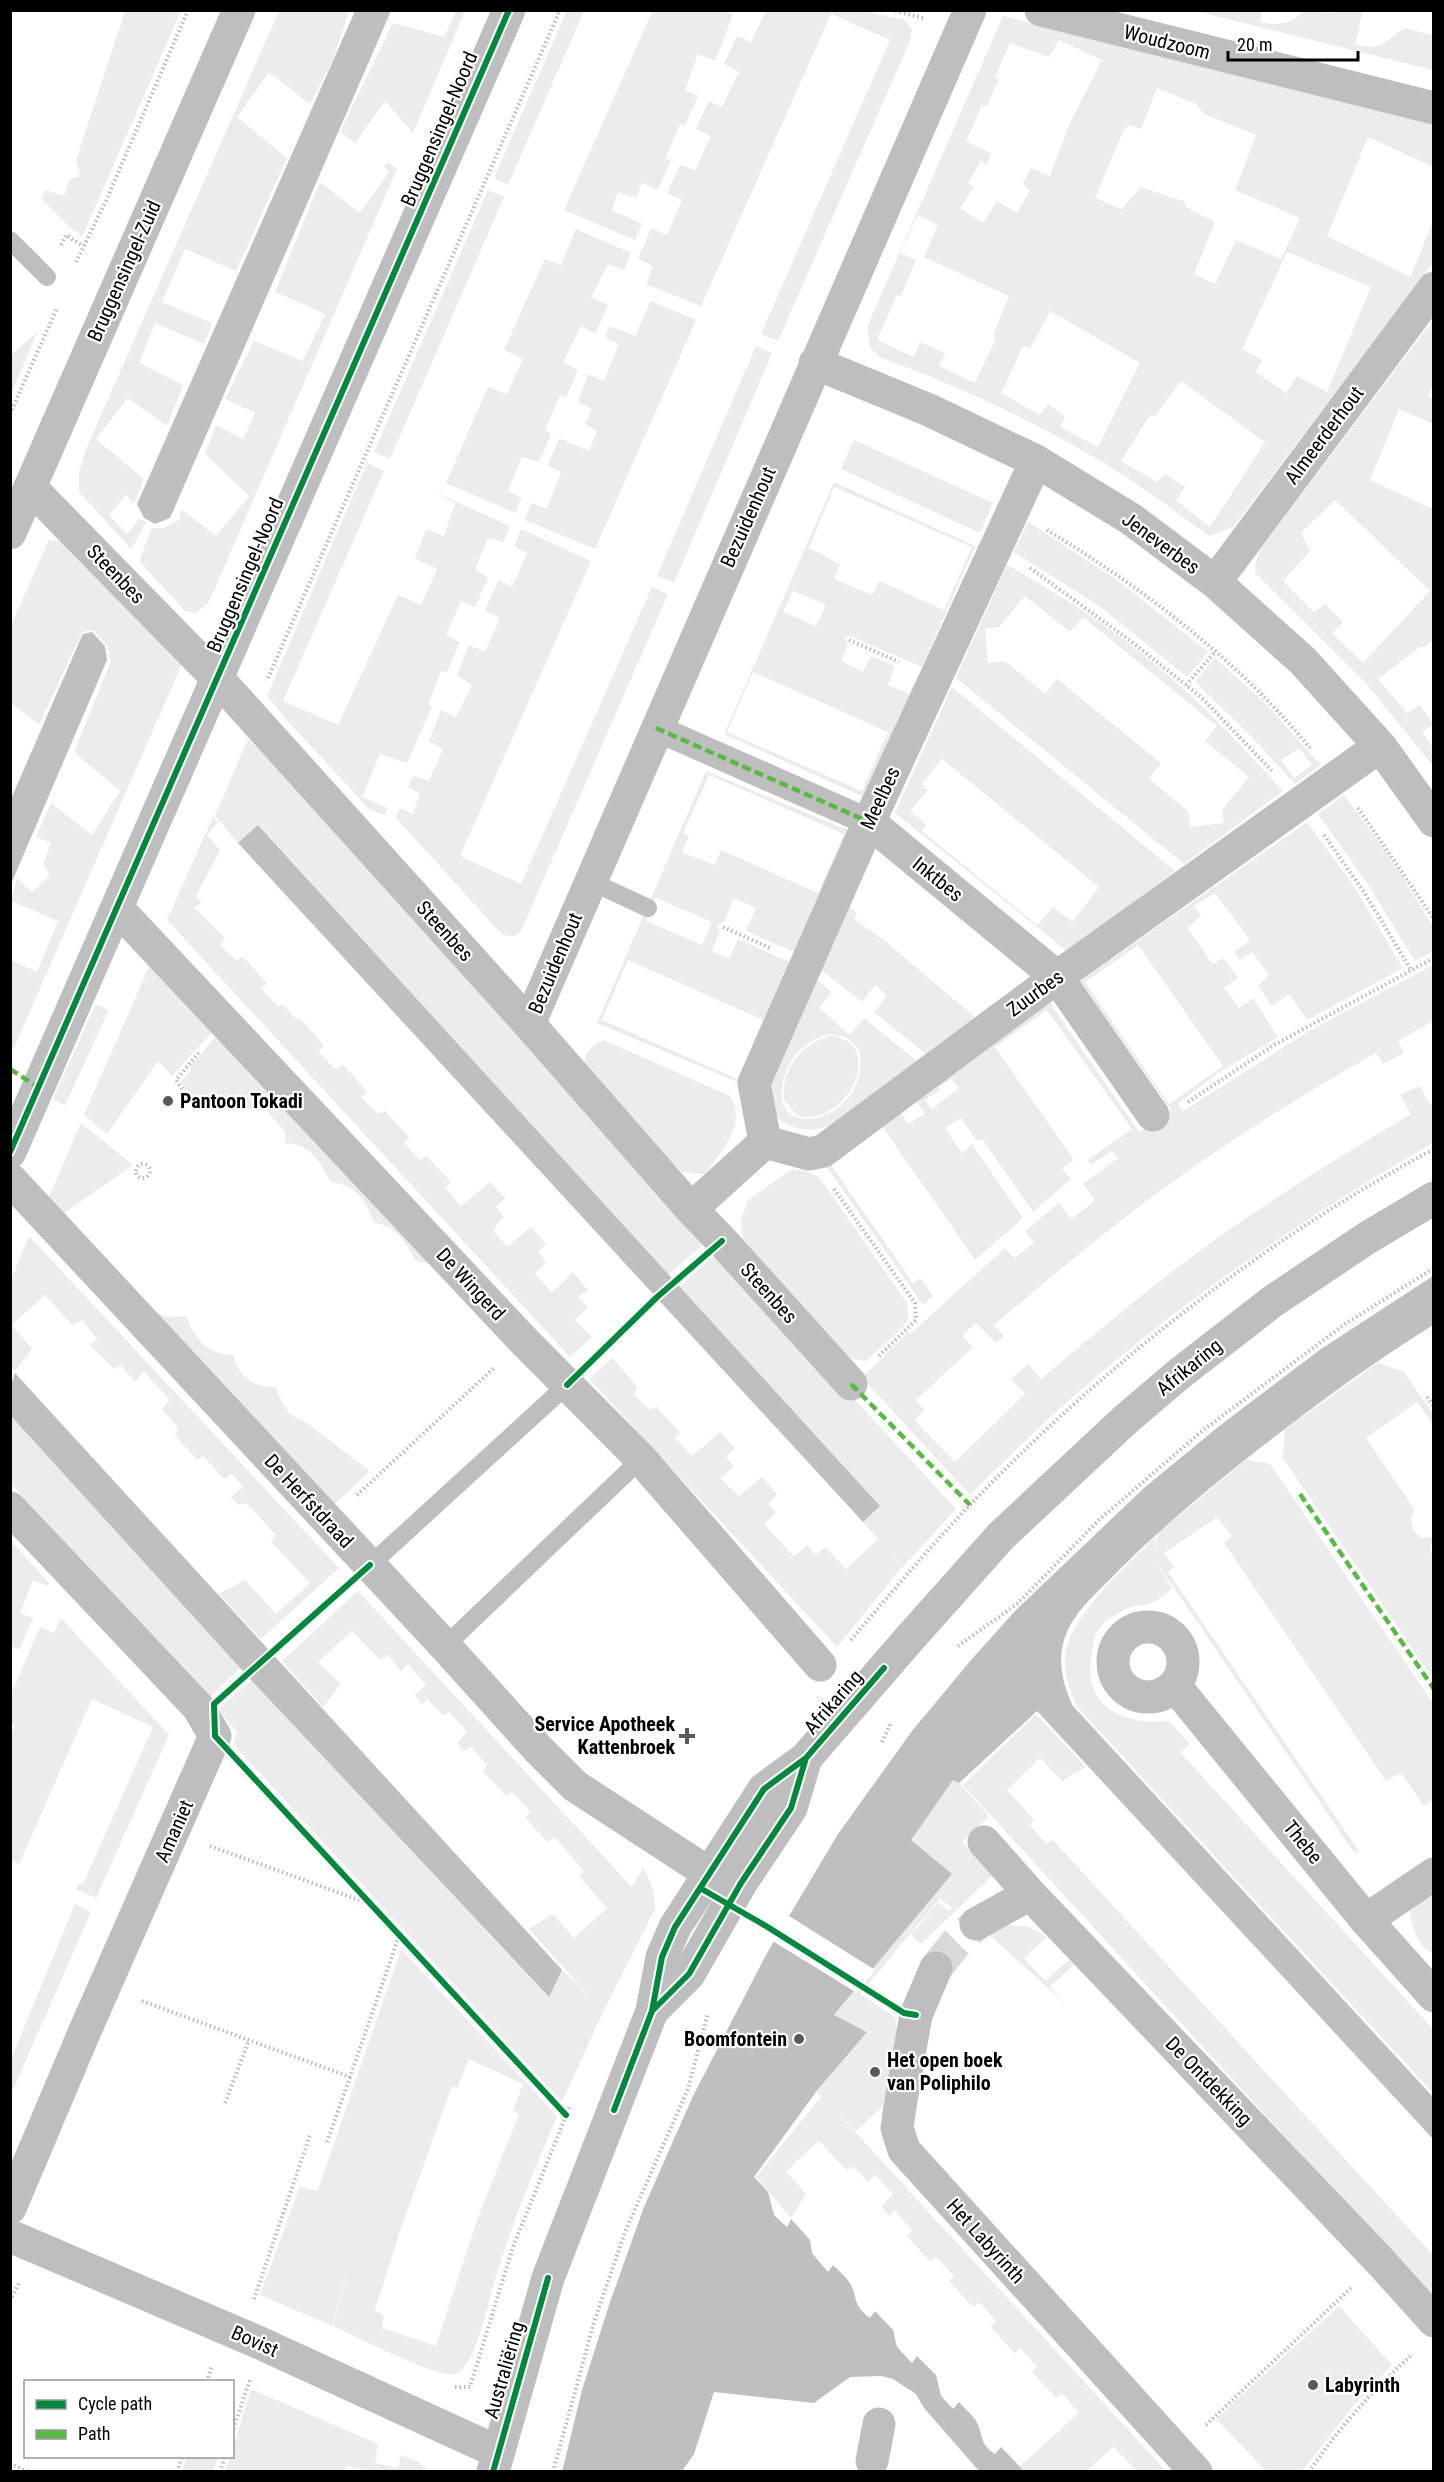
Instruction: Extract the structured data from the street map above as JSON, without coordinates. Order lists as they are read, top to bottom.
{
  "streets": {
    "street": [
      "Woudzoom",
      "Bruggensingel-Noord",
      "Bruggensingel-Zuid",
      "Almeerderhout",
      "Bezuidenhout",
      "Jeneverbes",
      "Steenbes",
      "Meelbes",
      "Inktbes",
      "Zuurbes",
      "De Wingerd",
      "Afrikaring",
      "De Herfstdraad",
      "Amaniet",
      "Thebe",
      "De Ontdekking",
      "Het Labyrinth",
      "Bovist",
      "Australiëring"
    ]
  },
  "crossings": [
    ["Bruggensingel-Noord", "Steenbes"],
    ["Bruggensingel-Noord", "De Wingerd"],
    ["Bruggensingel-Zuid", "Steenbes"],
    ["Almeerderhout", "Jeneverbes"],
    ["Bezuidenhout", "Jeneverbes"],
    ["Bezuidenhout", "Steenbes"],
    ["Bezuidenhout", "Inktbes"],
    ["Jeneverbes", "Meelbes"],
    ["Jeneverbes", "Zuurbes"],
    ["Meelbes", "Inktbes"],
    ["Inktbes", "Zuurbes"],
    ["Afrikaring", "De Herfstdraad"],
    ["Afrikaring", "Australiëring"],
    ["De Herfstdraad", "Australiëring"],
    ["Bovist", "Australiëring"]
  ],
  "places": {
    "other": [
      "Pantoon Tokadi",
      "Boomfontein",
      "Het open boek van Poliphilo",
      "Labyrinth"
    ],
    "health": ["Service Apotheek Kattenbroek"]
  },
  "legend": ["Cycle path", "Path"],
  "scale_bar": "20 m"
}
